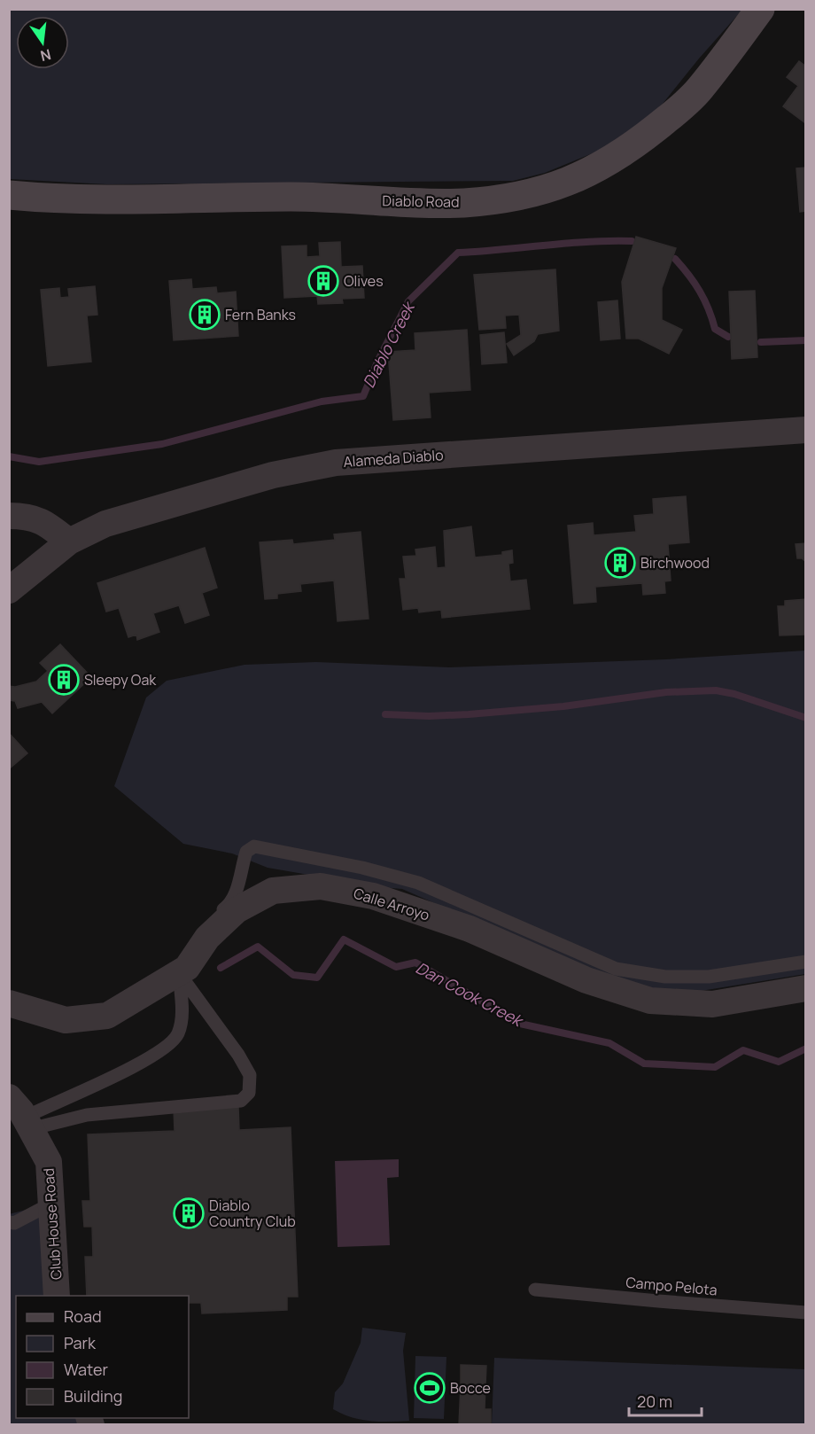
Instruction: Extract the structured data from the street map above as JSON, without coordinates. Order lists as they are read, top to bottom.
{
  "streets": {
    "street": [
      "Diablo Road",
      "Alameda Diablo",
      "Calle Arroyo",
      "Club House Road"
    ],
    "lane": ["Campo Pelota"]
  },
  "water": ["Diablo Creek", "Dan Cook Creek"],
  "places": {
    "building": [
      "Olives",
      "Fern Banks",
      "Birchwood",
      "Sleepy Oak",
      "Diablo Country Club"
    ],
    "sports": ["Bocce"]
  },
  "legend": [
    "Road",
    "Park",
    "Water",
    "Building"
  ],
  "scale_bar": "20 m",
  "north": "bottom"
}
